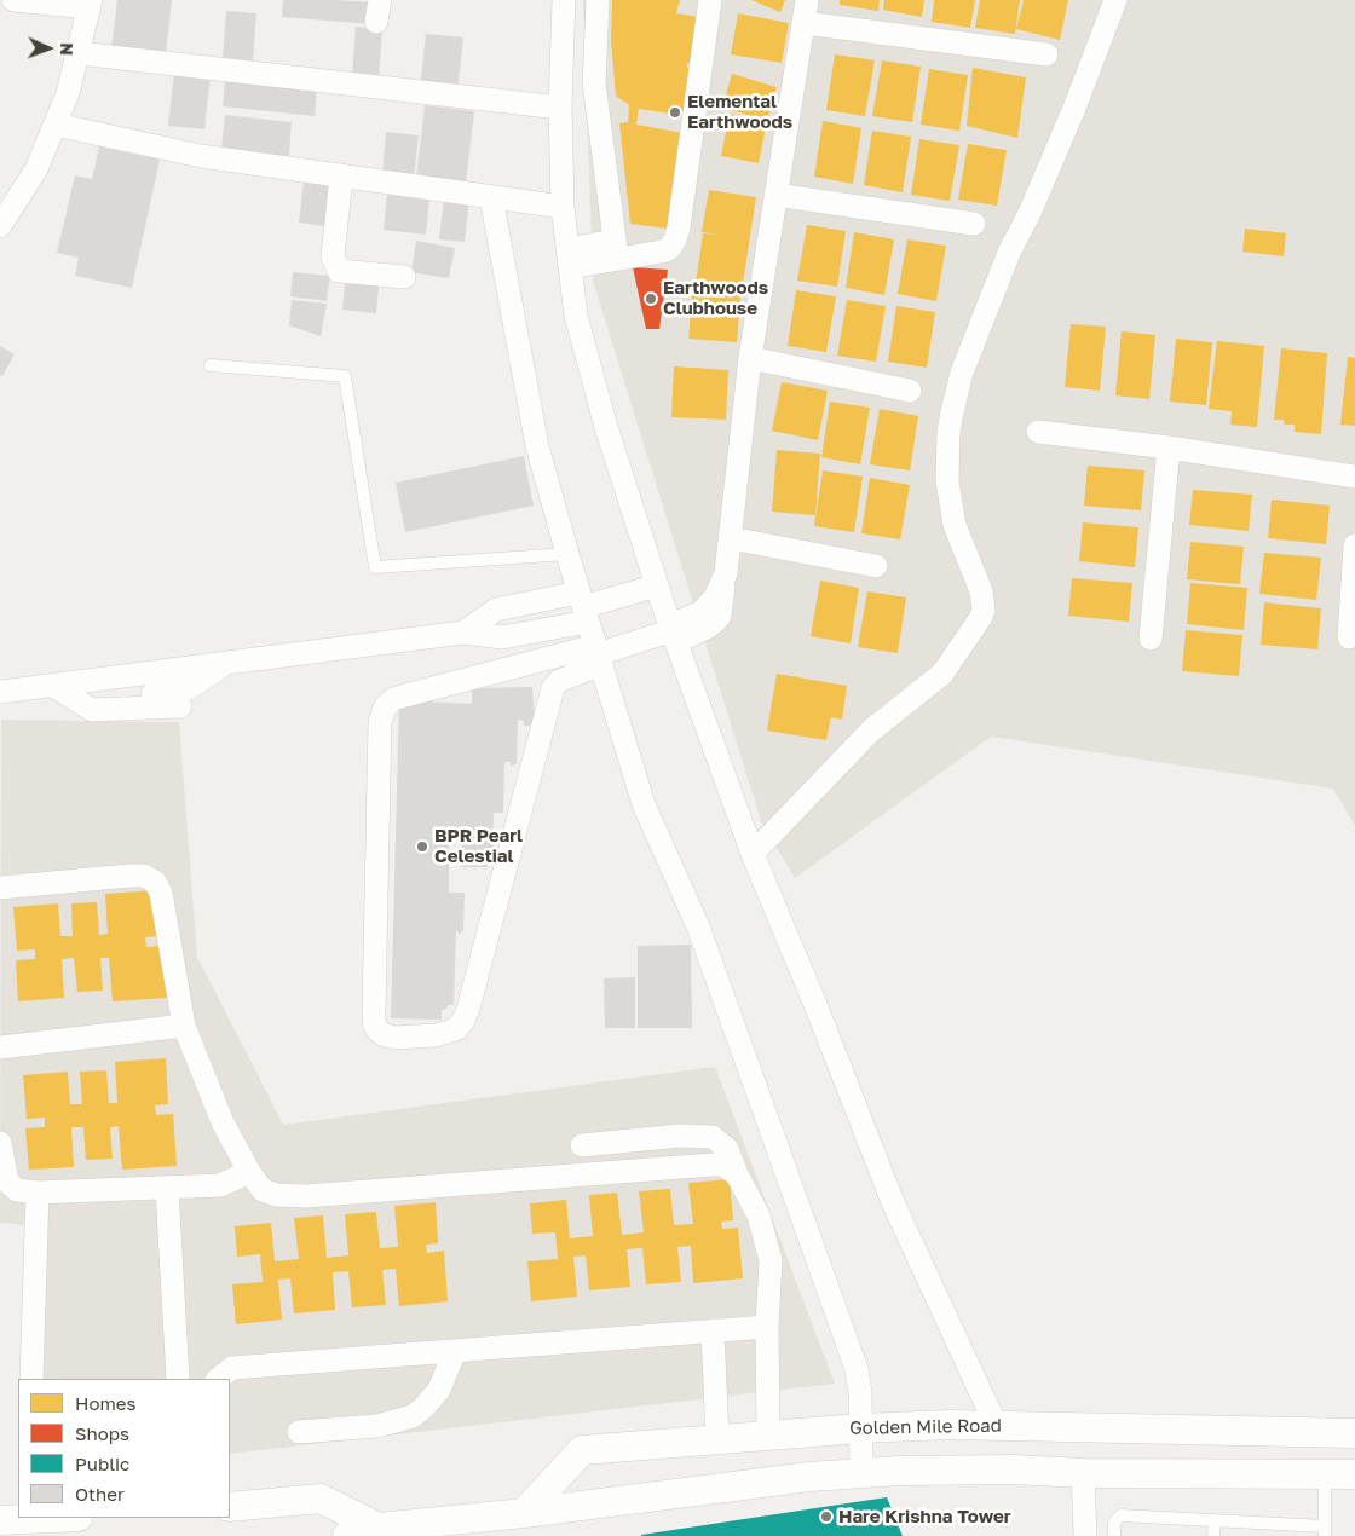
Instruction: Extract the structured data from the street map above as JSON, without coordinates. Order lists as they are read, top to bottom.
{
  "streets": {
    "street": ["Golden Mile Road"]
  },
  "places": [
    "Elemental Earthwoods",
    "Earthwoods Clubhouse",
    "BPR Pearl Celestial",
    "Hare Krishna Tower"
  ],
  "legend": [
    "Homes",
    "Shops",
    "Public",
    "Other"
  ],
  "north": "right"
}
